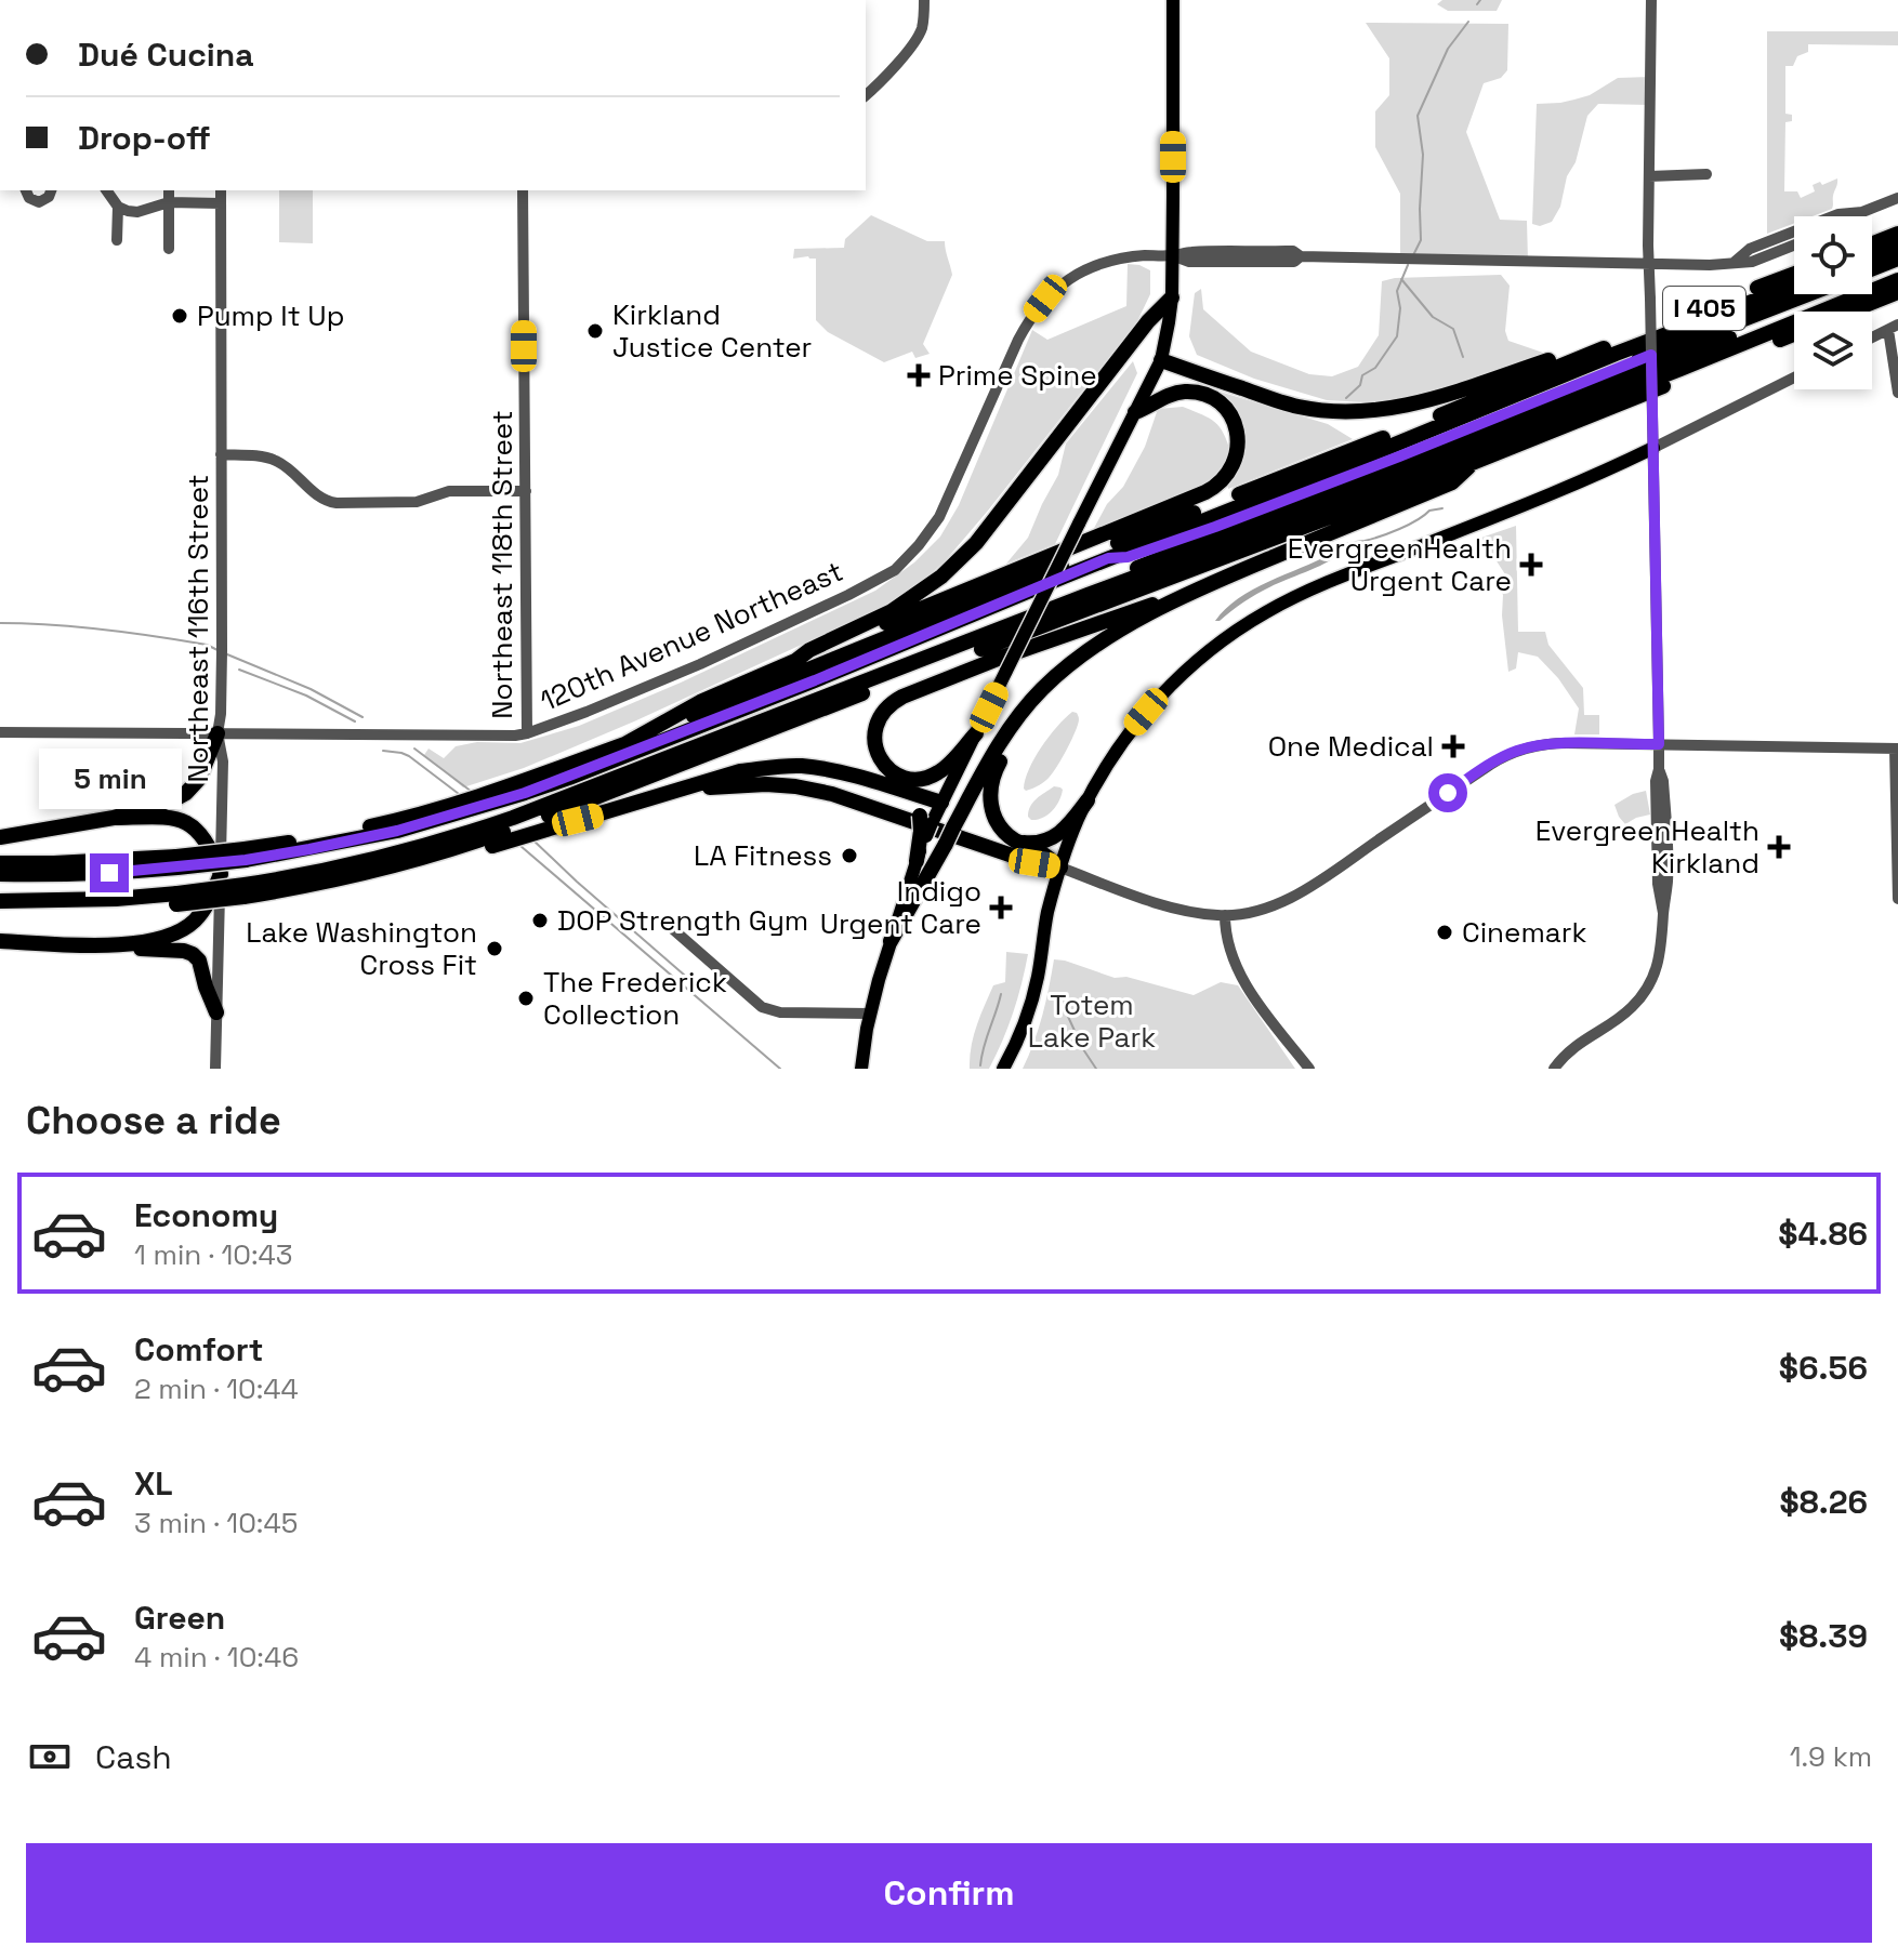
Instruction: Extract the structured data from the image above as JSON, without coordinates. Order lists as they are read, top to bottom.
{
  "streets": {
    "highway": ["I 405"],
    "street": ["Northeast 118th Street", "Northeast 116th Street", "120th Avenue Northeast"]
  },
  "crossings": [
    ["Northeast 118th Street", "120th Avenue Northeast"],
    ["Northeast 116th Street", "120th Avenue Northeast"]
  ],
  "parks": ["Totem Lake Park"],
  "places": {
    "other": [
      "Pump It Up",
      "Kirkland Justice Center",
      "LA Fitness",
      "DOP Strength Gym",
      "Cinemark",
      "Lake Washington Cross Fit",
      "The Frederick Collection"
    ],
    "health": [
      "Prime Spine",
      "EvergreenHealth Urgent Care",
      "One Medical",
      "EvergreenHealth Kirkland",
      "Indigo Urgent Care"
    ]
  },
  "page": {
    "banner": ["Dué Cucina", "Drop-off"],
    "bubble": "5 min",
    "heading": "Choose a ride",
    "list": [
      {
        "name": "Economy",
        "note": "1 min · 10:43",
        "value": "$4.86"
      },
      {
        "name": "Comfort",
        "note": "2 min · 10:44",
        "value": "$6.56"
      },
      {
        "name": "XL",
        "note": "3 min · 10:45",
        "value": "$8.26"
      },
      {
        "name": "Green",
        "note": "4 min · 10:46",
        "value": "$8.39"
      }
    ],
    "pay": ["Cash", "1.9 km"],
    "buttons": "Confirm"
  }
}
